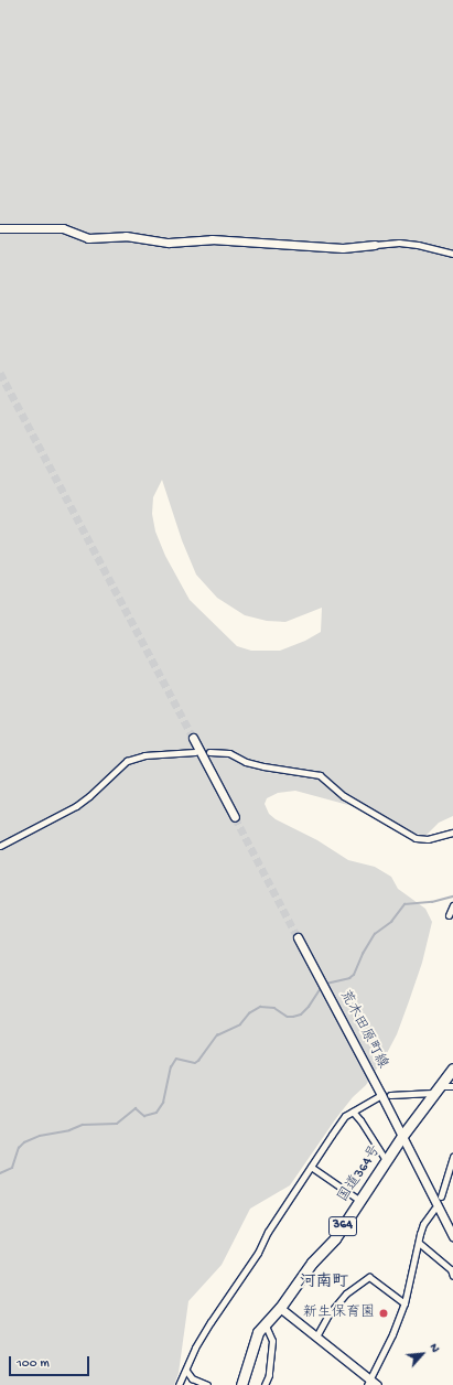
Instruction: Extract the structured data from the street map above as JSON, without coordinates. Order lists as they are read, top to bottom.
{
  "streets": {
    "highway": ["国道364号", "364"],
    "street": ["荒木田原町線"]
  },
  "crossings": [
    ["荒木田原町線", "国道364号"]
  ],
  "districts": ["河南町"],
  "places": ["新生保育園"],
  "scale_bar": "100 m",
  "north": "top right"
}
